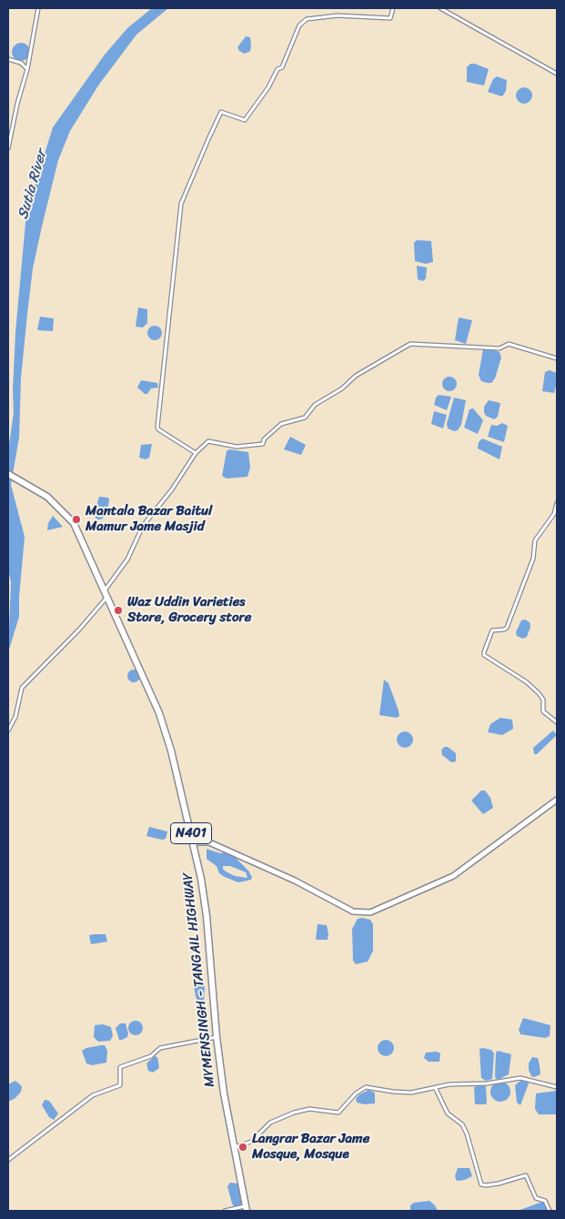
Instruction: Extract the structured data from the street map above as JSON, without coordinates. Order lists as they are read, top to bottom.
{
  "streets": {
    "highway": ["N401", "MYMENSINGH - TANGAIL HIGHWAY"]
  },
  "water": ["Sutia River"],
  "places": ["Mantala Bazar Baitul Mamur Jame Masjid", "Waz Uddin Varieties Store, Grocery store", "Langrar Bazar Jame Mosque, Mosque"]
}
